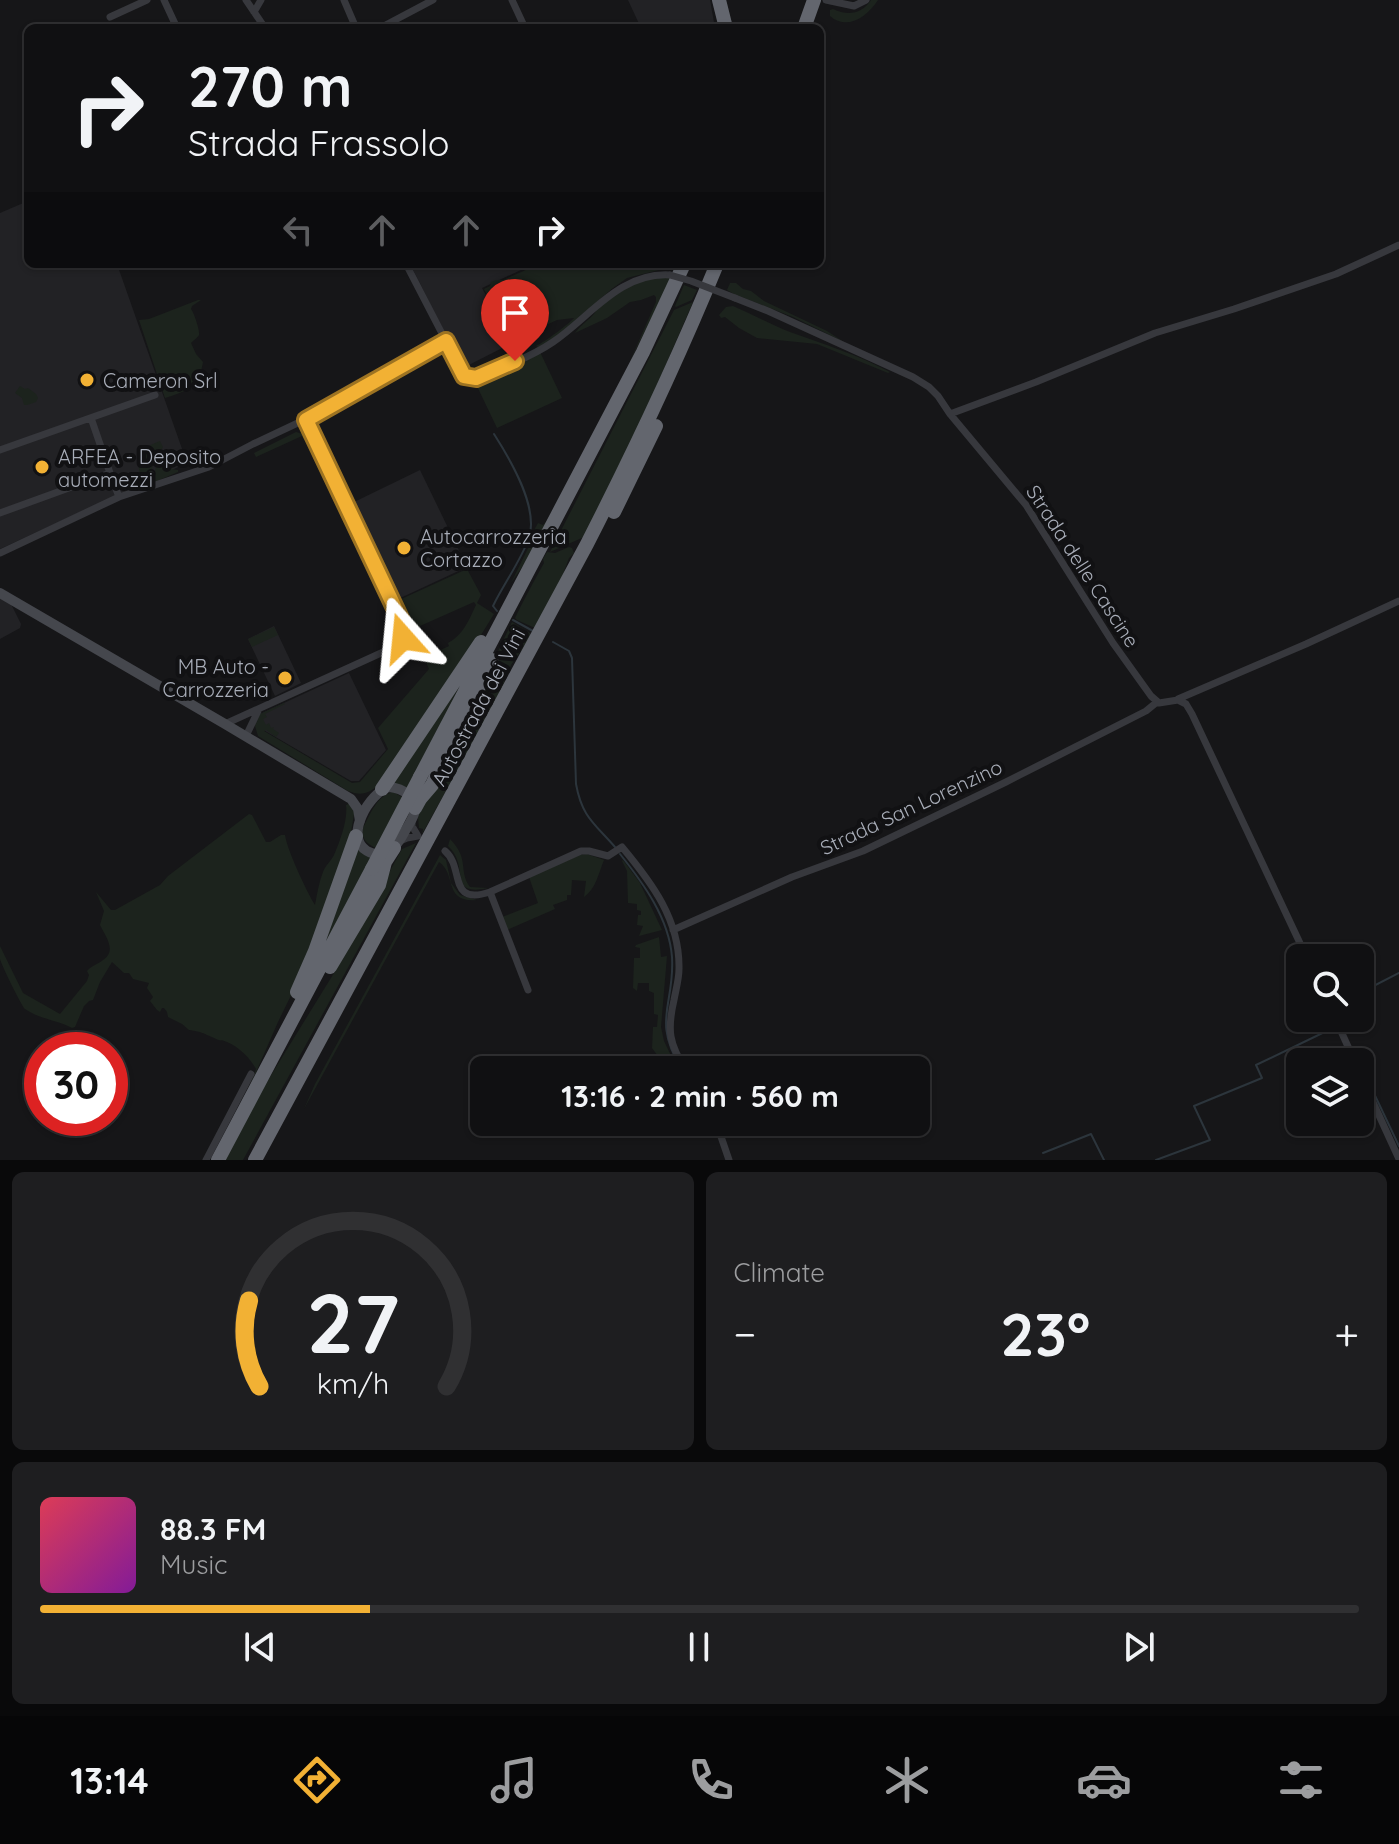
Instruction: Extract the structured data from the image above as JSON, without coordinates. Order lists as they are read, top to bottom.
{
  "streets": {
    "highway": ["Autostrada dei Vini"],
    "street": ["Strada delle Cascine", "Strada San Lorenzino"]
  },
  "crossings": [
    ["Strada delle Cascine", "Strada San Lorenzino"]
  ],
  "places": [
    "Cameron Srl",
    "ARFEA - Deposito automezzi",
    "Autocarrozzeria Cortazzo",
    "MB Auto - Carrozzeria"
  ],
  "page": {
    "turn": ["270 m", "Strada Frassolo"],
    "limit": "30",
    "trip": "13:16 · 2 min · 560 m",
    "tile": "Climate",
    "heat": ["−", "23°", "+"],
    "song": ["88.3 FM", "Music"],
    "tabs": "13:14",
    "gauge": ["27", "km/h"]
  }
}
